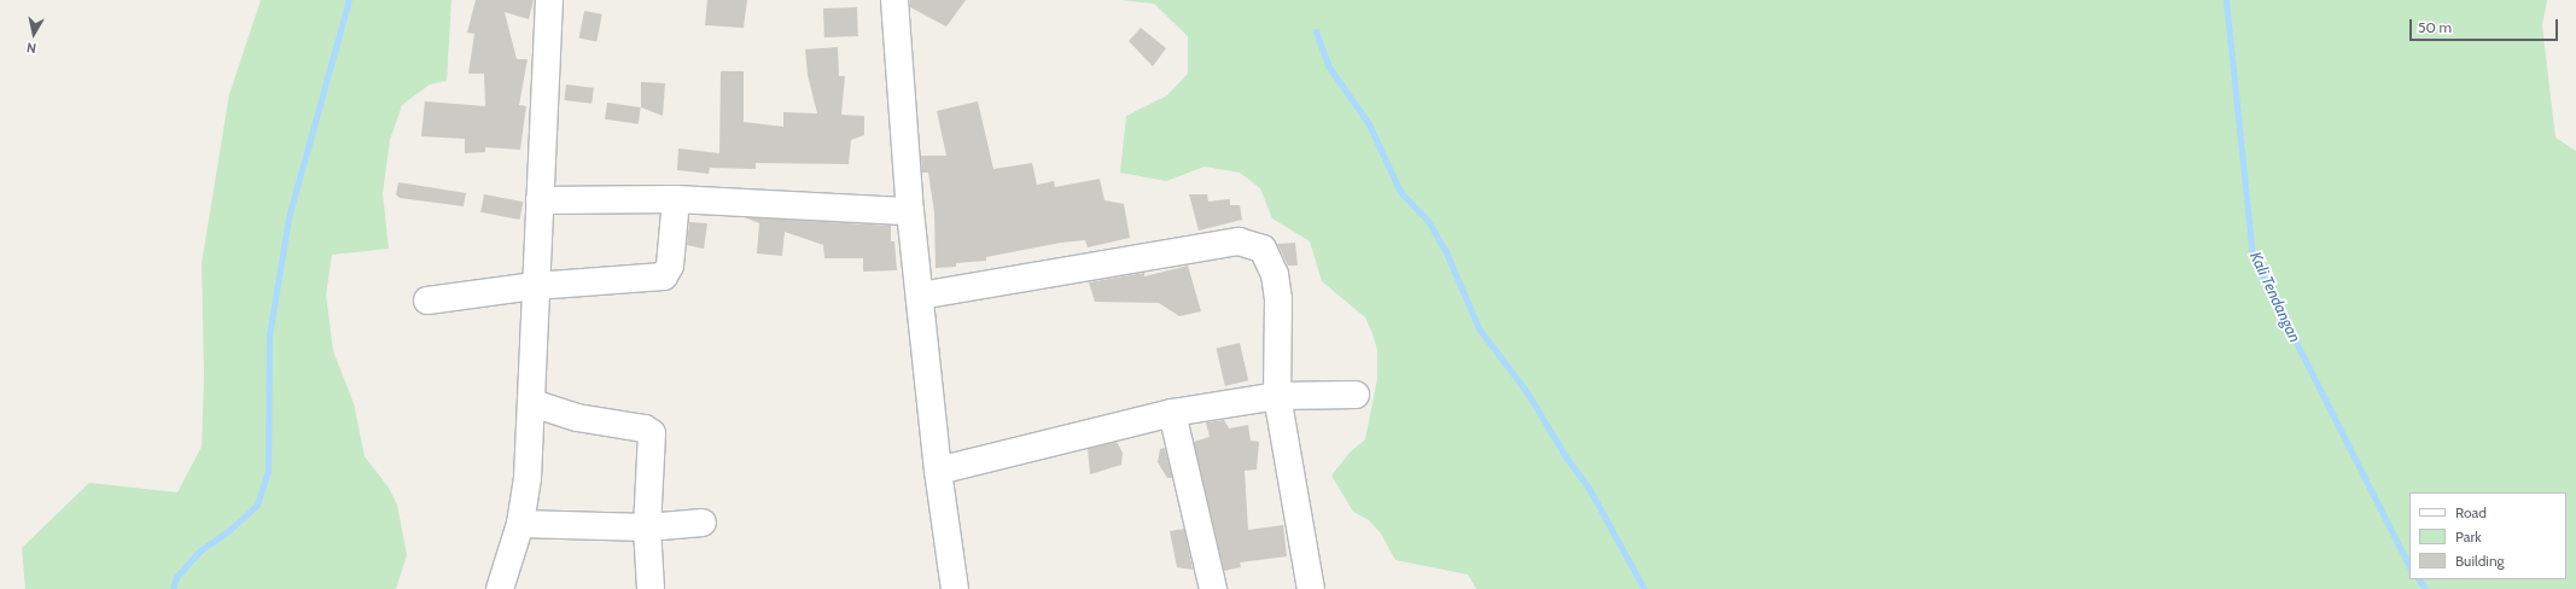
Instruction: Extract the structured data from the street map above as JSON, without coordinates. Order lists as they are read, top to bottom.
{
  "water": ["Kali Tendangan"],
  "legend": ["Road", "Park", "Building"],
  "scale_bar": "50 m",
  "north": "bottom"
}
